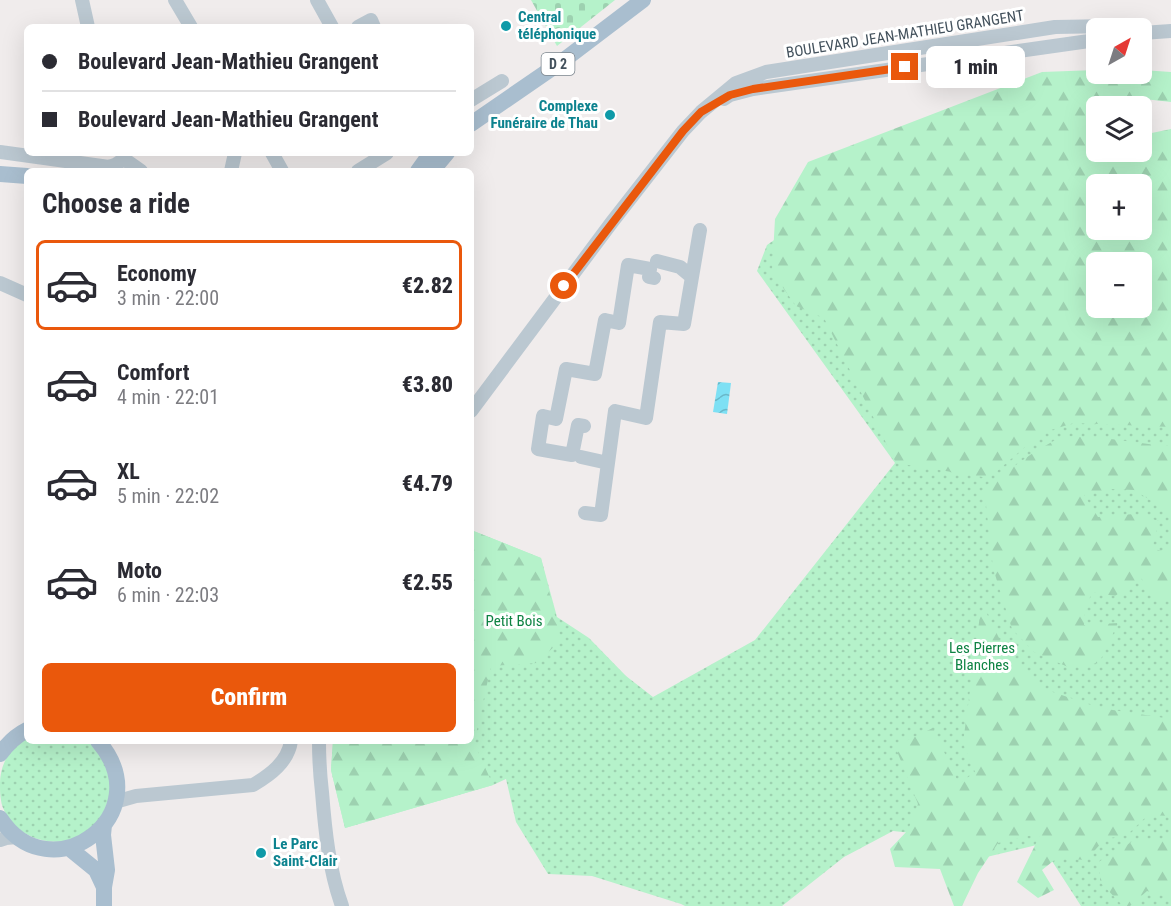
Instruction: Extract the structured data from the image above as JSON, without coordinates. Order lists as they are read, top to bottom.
{
  "streets": {
    "main road": ["D 2"],
    "street": ["BOULEVARD JEAN-MATHIEU GRANGENT"]
  },
  "parks": ["Petit Bois", "Les Pierres Blanches"],
  "places": ["Central téléphonique", "Complexe Funéraire de Thau", "Le Parc Saint-Clair"],
  "north": "top right",
  "page": {
    "map_buttons": ["+", "−"],
    "banner": ["Boulevard Jean-Mathieu Grangent", "Boulevard Jean-Mathieu Grangent"],
    "bubble": "1 min",
    "heading": "Choose a ride",
    "list": [
      {
        "name": "Economy",
        "note": "3 min · 22:00",
        "value": "€2.82"
      },
      {
        "name": "Comfort",
        "note": "4 min · 22:01",
        "value": "€3.80"
      },
      {
        "name": "XL",
        "note": "5 min · 22:02",
        "value": "€4.79"
      },
      {
        "name": "Moto",
        "note": "6 min · 22:03",
        "value": "€2.55"
      }
    ],
    "buttons": "Confirm"
  }
}
